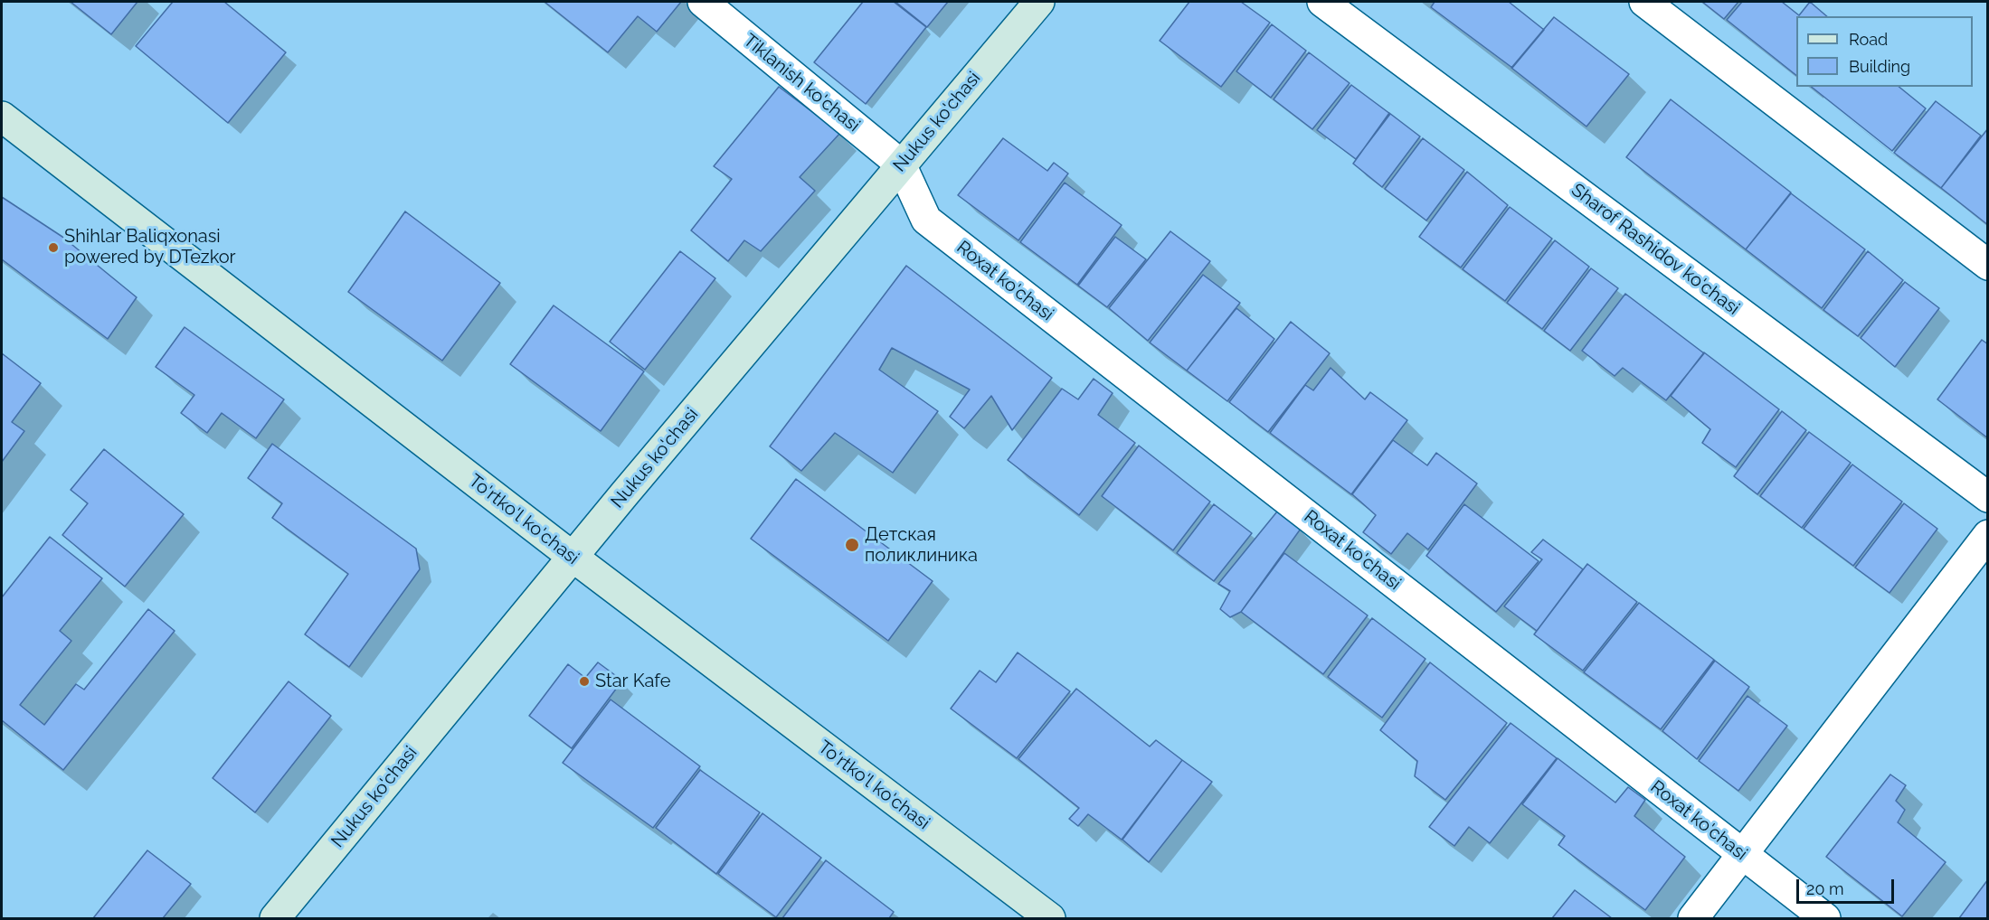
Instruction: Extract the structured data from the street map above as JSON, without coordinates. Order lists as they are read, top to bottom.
{
  "streets": {
    "street": [
      "Tiklanish ko'chasi",
      "Nukus ko'chasi",
      "Sharof Rashidov ko'chasi",
      "Roxat ko'chasi",
      "To'rtko'l ko'chasi"
    ]
  },
  "crossings": [
    ["Tiklanish ko'chasi", "Nukus ko'chasi"],
    ["Tiklanish ko'chasi", "Roxat ko'chasi"],
    ["Nukus ko'chasi", "Roxat ko'chasi"],
    ["Nukus ko'chasi", "To'rtko'l ko'chasi"]
  ],
  "places": ["Shihlar Baliqxonasi powered by DTezkor", "Детская поликлиника", "Star Kafe"],
  "legend": ["Road", "Building"],
  "scale_bar": "20 m"
}
